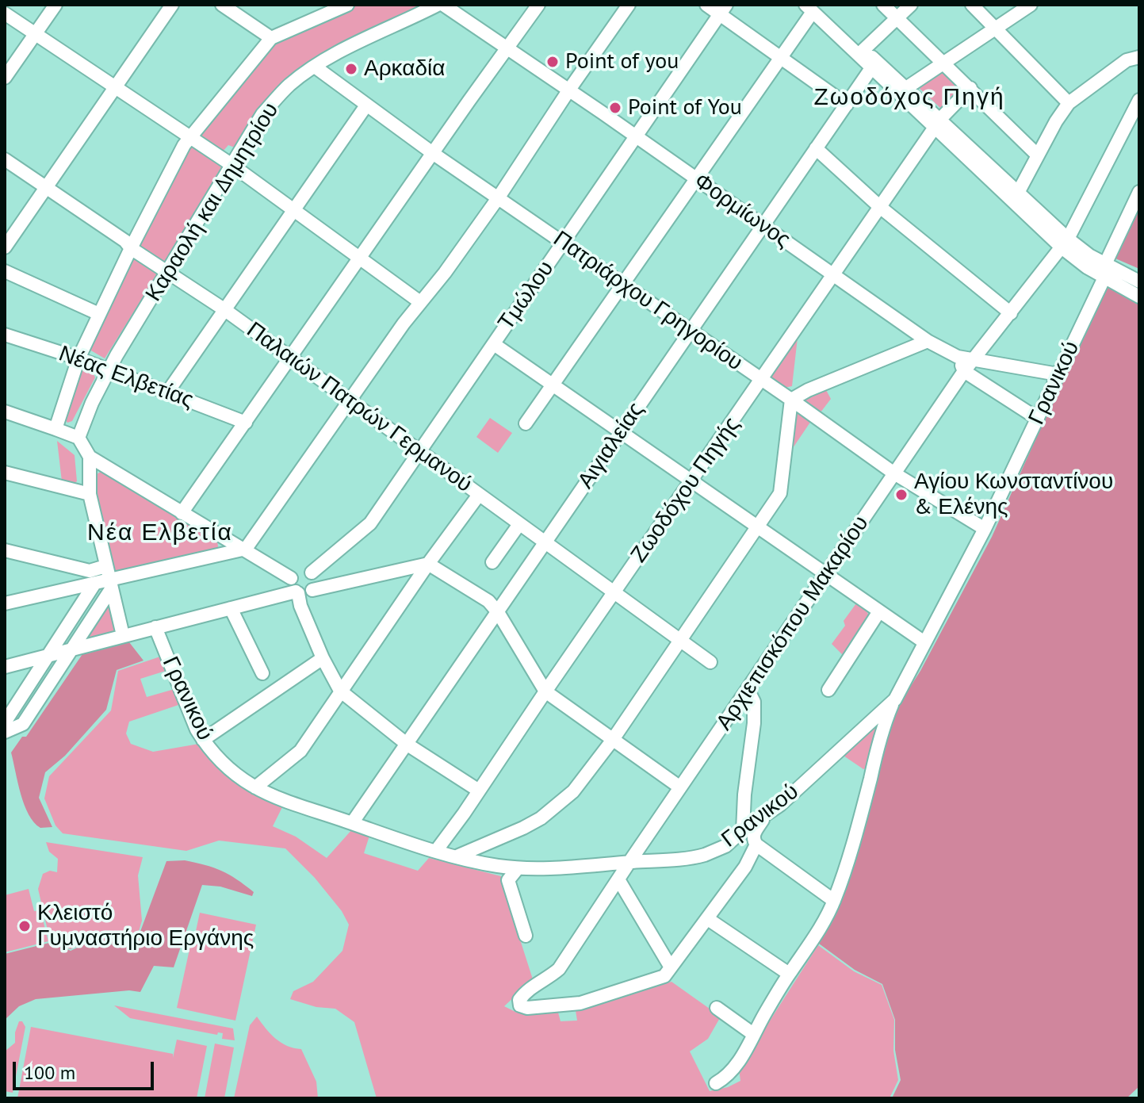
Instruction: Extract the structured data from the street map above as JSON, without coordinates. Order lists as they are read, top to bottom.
{
  "streets": {
    "street": [
      "Καραολή και Δημητρίου",
      "Φορμίωνος",
      "Τμώλου",
      "Πατριάρχου Γρηγορίου",
      "Νέας Ελβετίας",
      "Γρανικού",
      "Παλαιών Πατρών Γερμανού",
      "Αιγιαλείας",
      "Ζωοδόχου Πηγής",
      "Αρχιεπισκόπου Μακαρίου"
    ]
  },
  "crossings": [
    ["Καραολή και Δημητρίου", "Πατριάρχου Γρηγορίου"],
    ["Καραολή και Δημητρίου", "Νέας Ελβετίας"],
    ["Καραολή και Δημητρίου", "Παλαιών Πατρών Γερμανού"],
    ["Φορμίωνος", "Τμώλου"],
    ["Φορμίωνος", "Γρανικού"],
    ["Φορμίωνος", "Αιγιαλείας"],
    ["Φορμίωνος", "Ζωοδόχου Πηγής"],
    ["Φορμίωνος", "Αρχιεπισκόπου Μακαρίου"],
    ["Τμώλου", "Πατριάρχου Γρηγορίου"],
    ["Τμώλου", "Παλαιών Πατρών Γερμανού"],
    ["Πατριάρχου Γρηγορίου", "Γρανικού"],
    ["Πατριάρχου Γρηγορίου", "Αιγιαλείας"],
    ["Πατριάρχου Γρηγορίου", "Ζωοδόχου Πηγής"],
    ["Πατριάρχου Γρηγορίου", "Αρχιεπισκόπου Μακαρίου"],
    ["Γρανικού", "Αιγιαλείας"],
    ["Γρανικού", "Ζωοδόχου Πηγής"],
    ["Γρανικού", "Αρχιεπισκόπου Μακαρίου"],
    ["Παλαιών Πατρών Γερμανού", "Αιγιαλείας"],
    ["Παλαιών Πατρών Γερμανού", "Ζωοδόχου Πηγής"]
  ],
  "districts": ["Ζωοδόχος Πηγή", "Νέα Ελβετία"],
  "places": [
    "Point of you",
    "Αρκαδία",
    "Point of You",
    "Αγίου Κωνσταντίνου & Ελένης",
    "Κλειστό Γυμναστήριο Εργάνης"
  ],
  "scale_bar": "100 m"
}
